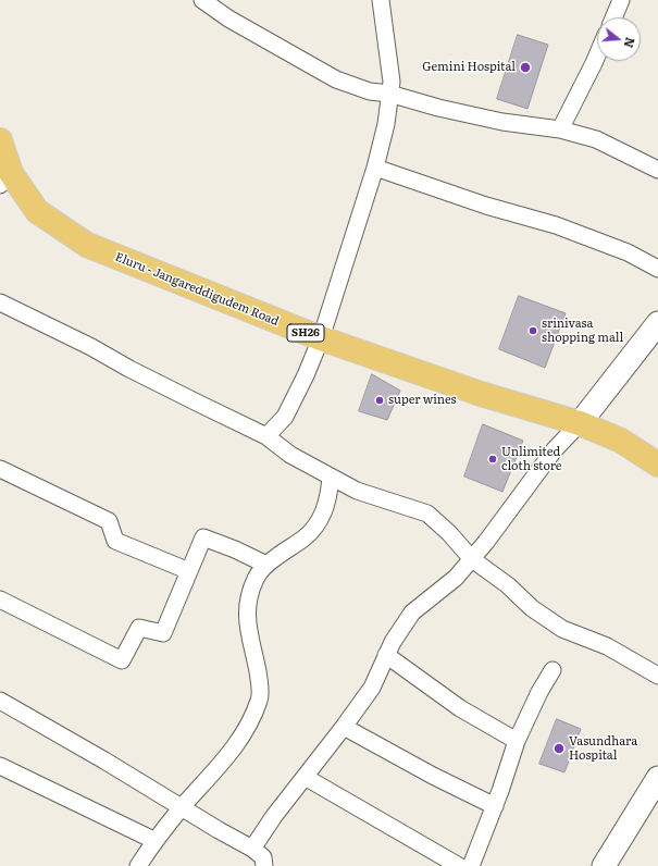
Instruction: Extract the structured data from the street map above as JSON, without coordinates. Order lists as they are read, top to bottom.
{
  "streets": {
    "main road": ["Eluru - Jangareddigudem Road", "SH26"]
  },
  "places": [
    "Gemini Hospital",
    "srinivasa shopping mall",
    "super wines",
    "Unlimited cloth store",
    "Vasundhara Hospital"
  ],
  "north": "right"
}
